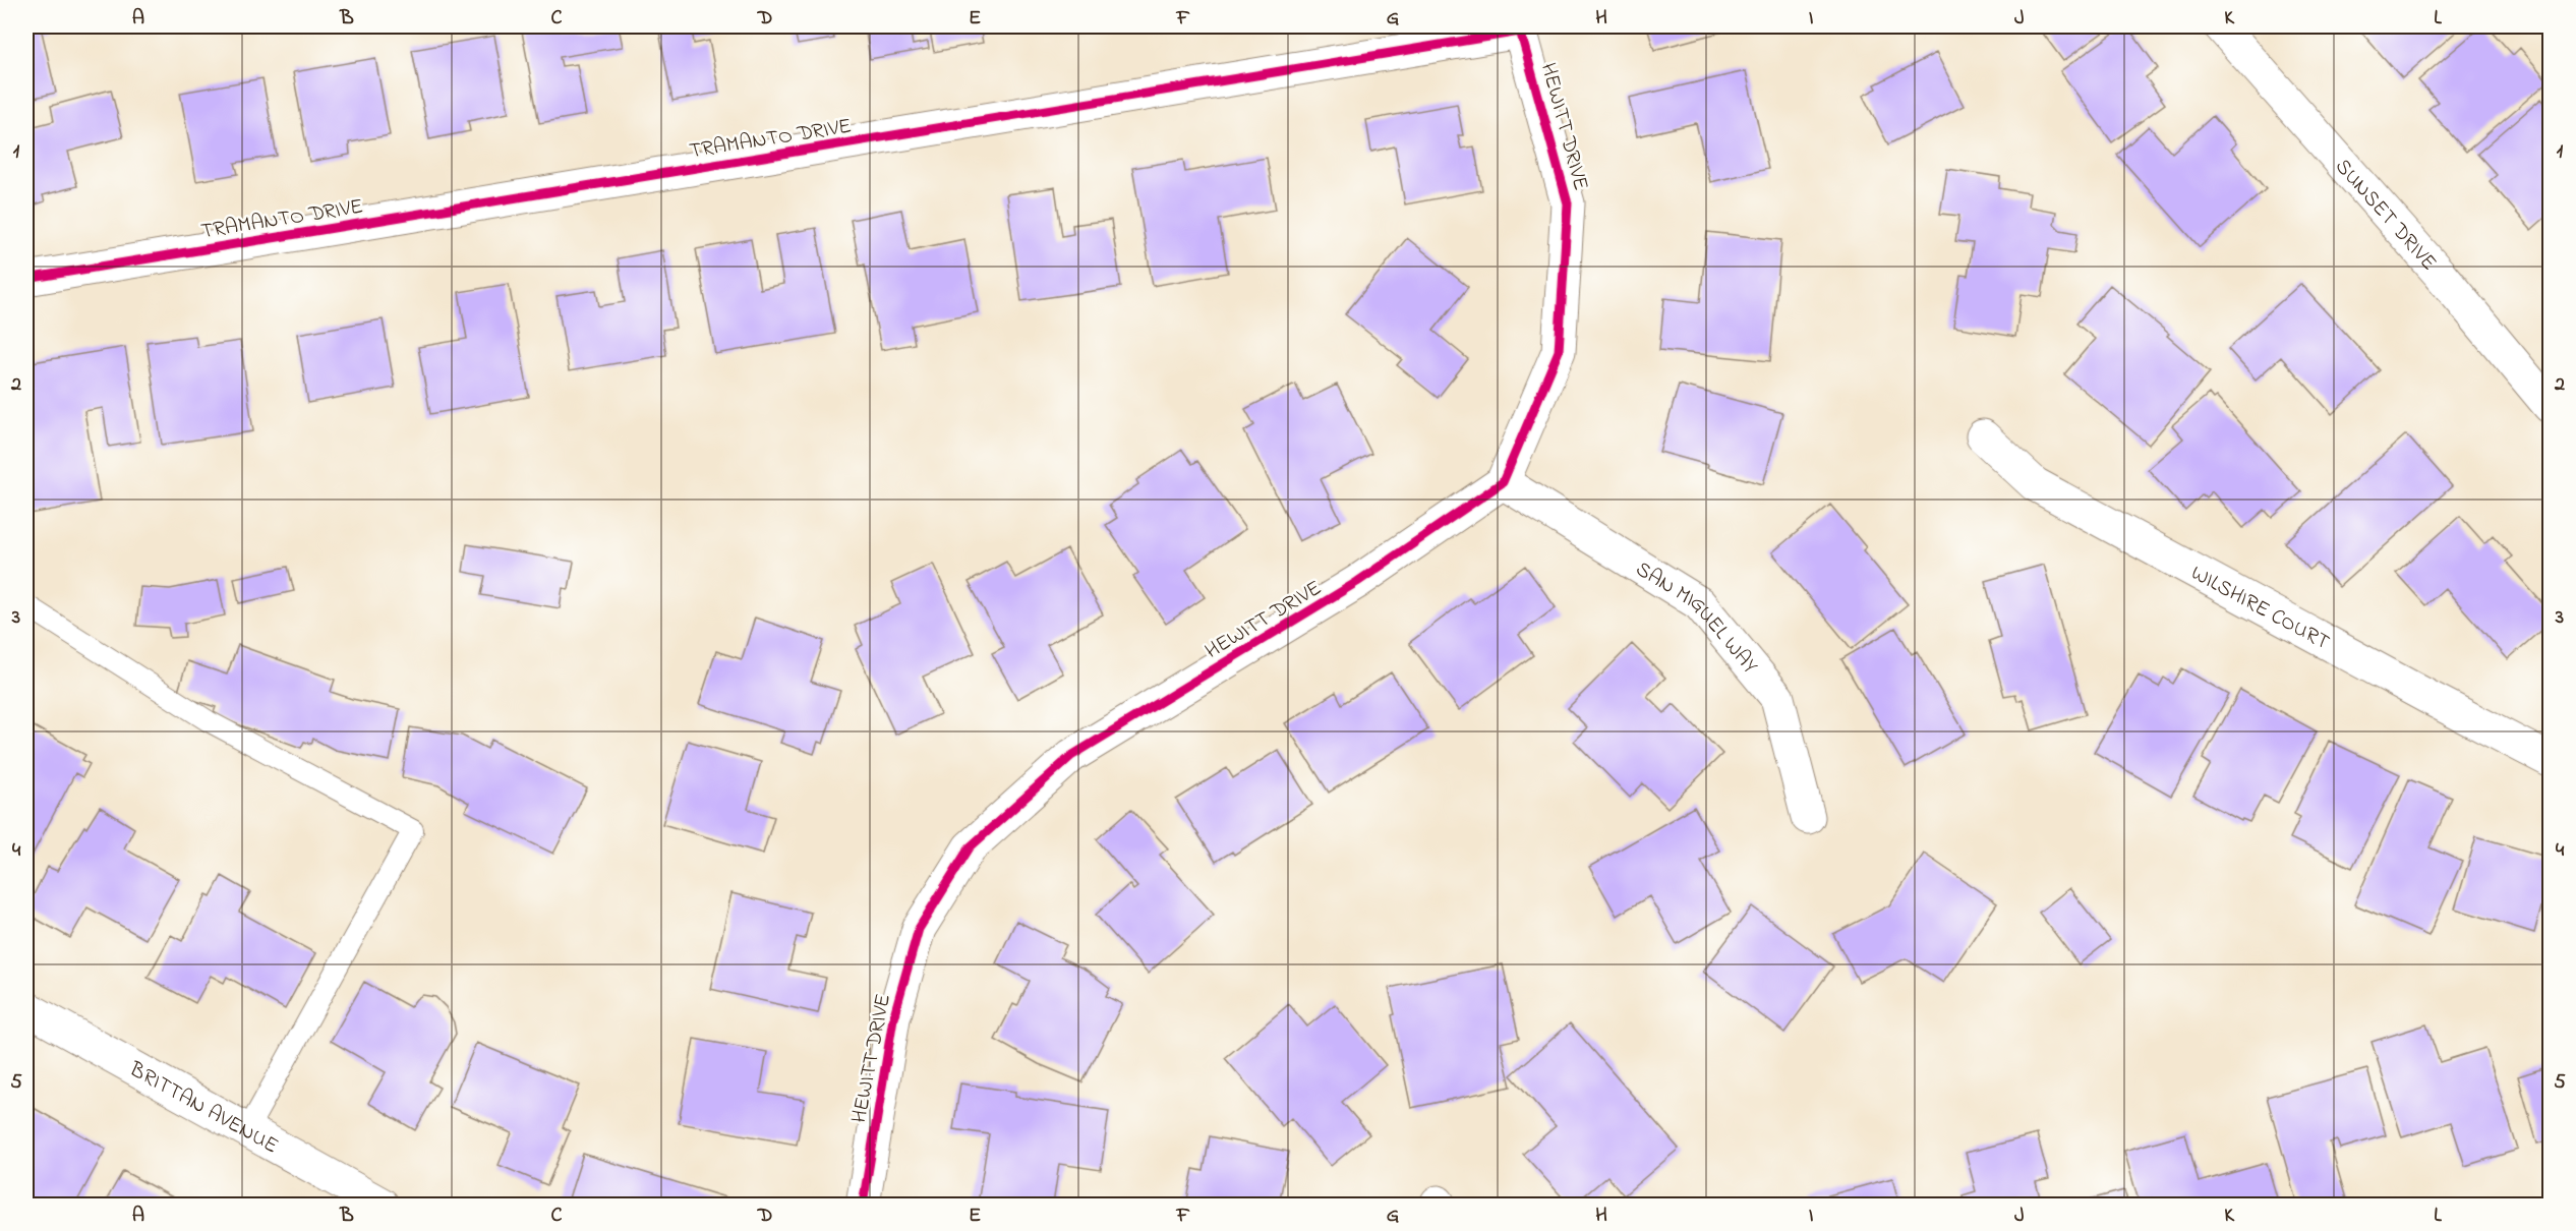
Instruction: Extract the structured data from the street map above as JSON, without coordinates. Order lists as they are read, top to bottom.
{
  "streets": {
    "street": [
      "HEWITT DRIVE",
      "TRAMANTO DRIVE",
      "SUNSET DRIVE",
      "WILSHIRE COURT",
      "SAN MIGUEL WAY",
      "BRITTAN AVENUE"
    ]
  },
  "crossings": [
    ["HEWITT DRIVE", "TRAMANTO DRIVE"],
    ["HEWITT DRIVE", "SAN MIGUEL WAY"]
  ],
  "grid": {
    "columns": [
      "A",
      "B",
      "C",
      "D",
      "E",
      "F",
      "G",
      "H",
      "I",
      "J",
      "K",
      "L"
    ],
    "rows": [
      "1",
      "2",
      "3",
      "4",
      "5"
    ]
  }
}
